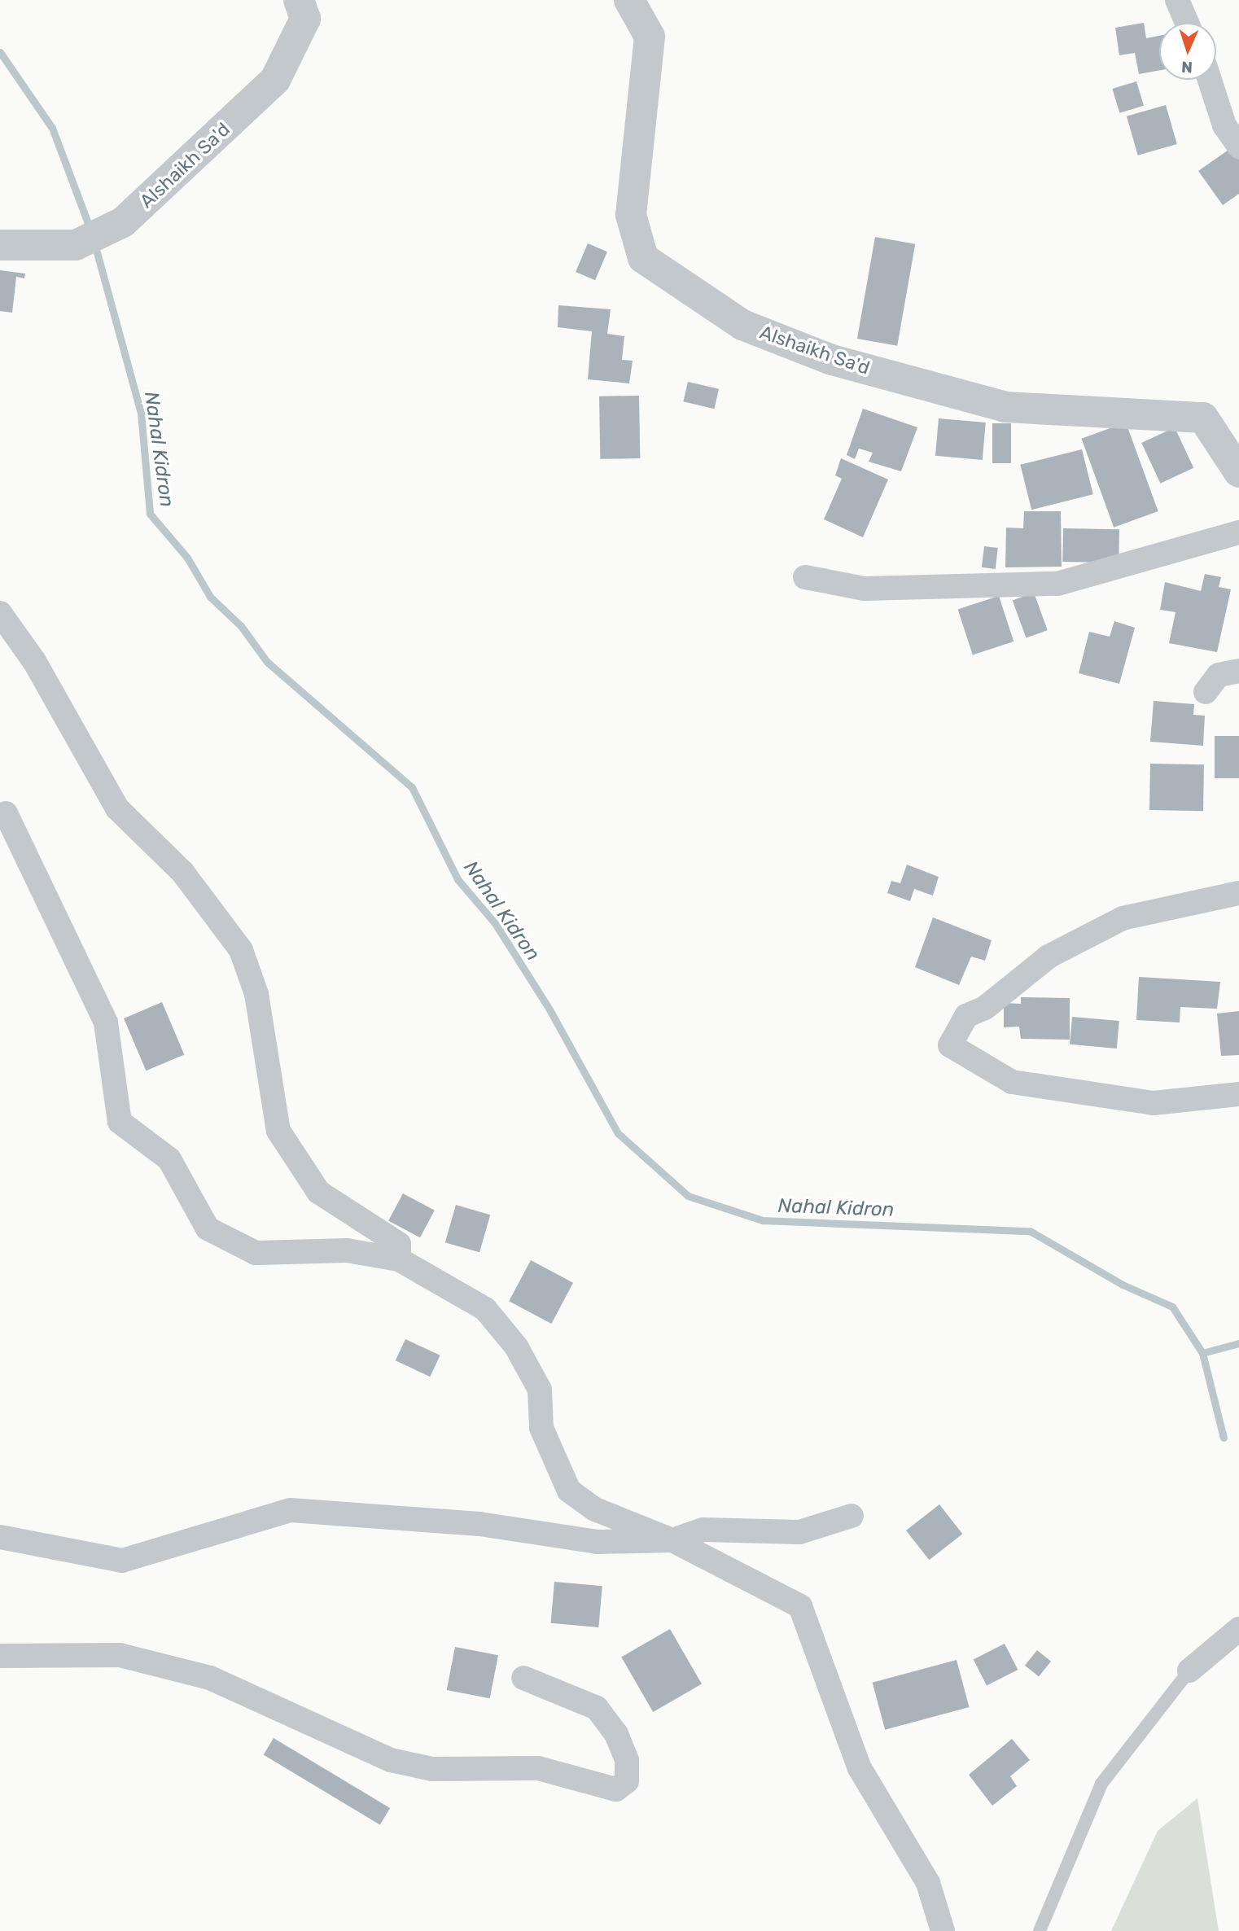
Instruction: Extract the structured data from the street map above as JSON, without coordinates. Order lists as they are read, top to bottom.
{
  "streets": {
    "street": ["Alshaikh Sa'd"]
  },
  "water": ["Nahal Kidron"],
  "north": "bottom"
}
